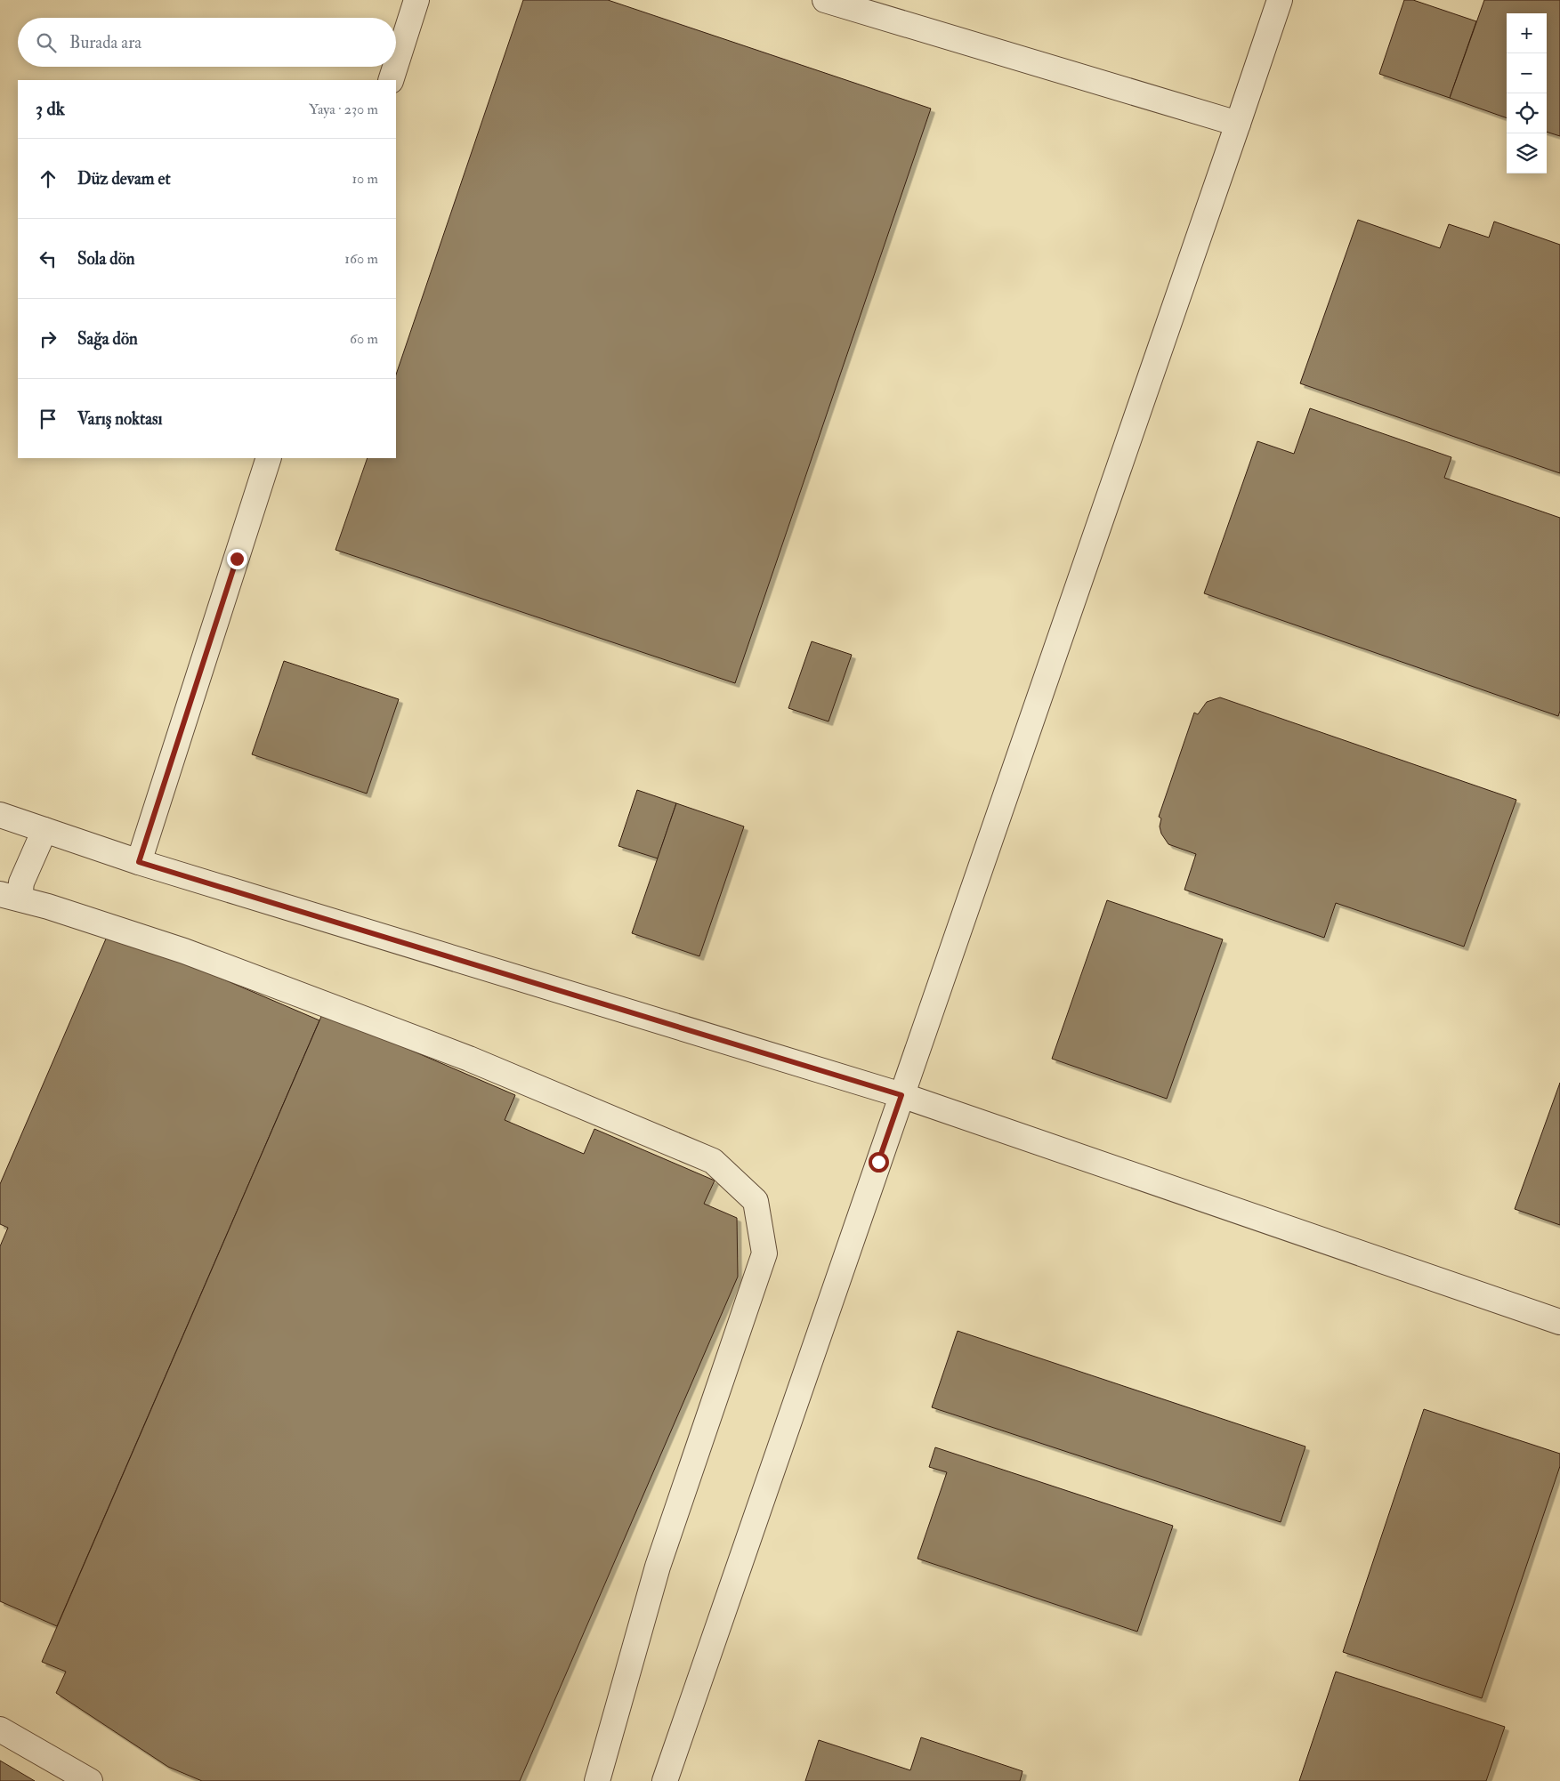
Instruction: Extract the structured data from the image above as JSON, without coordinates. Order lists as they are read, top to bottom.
{
  "page": {
    "map_buttons": ["+", "−"],
    "search": "Burada ara",
    "heading": ["3 dk", "Yaya · 230 m"],
    "list": [
      ["Düz devam et", "10 m"],
      ["Sola dön", "160 m"],
      ["Sağa dön", "60 m"],
      "Varış noktası"
    ]
  }
}
